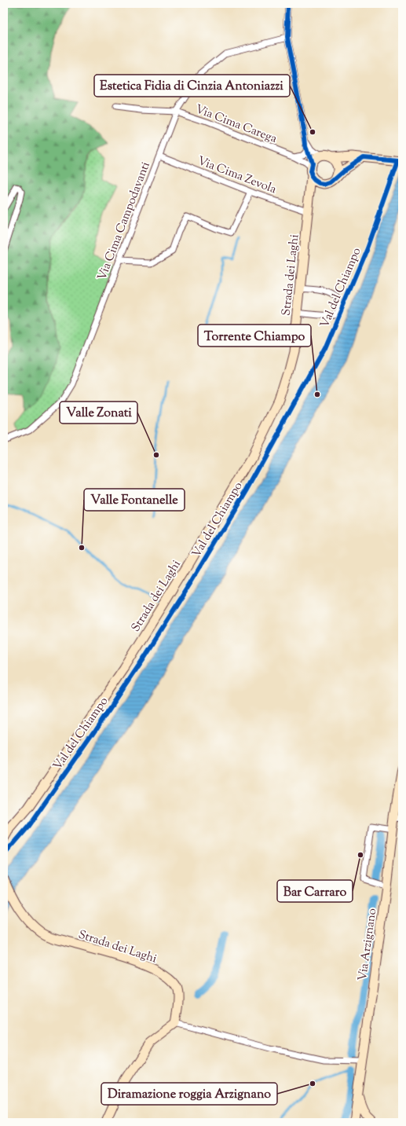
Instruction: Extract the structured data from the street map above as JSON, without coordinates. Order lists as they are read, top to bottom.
{
  "streets": {
    "street": [
      "Via Cima Carega",
      "Via Cima Zevola",
      "Via Cima Campodavanti",
      "Strada dei Laghi",
      "Via Arzignano"
    ],
    "cycle path": ["Val del Chiampo"]
  },
  "crossings": [
    ["Via Cima Carega", "Via Cima Campodavanti"],
    ["Via Cima Carega", "Strada dei Laghi"],
    ["Via Cima Zevola", "Via Cima Campodavanti"],
    ["Via Cima Zevola", "Strada dei Laghi"]
  ],
  "places": [
    "Estetica Fidia di Cinzia Antoniazzi",
    "Torrente Chiampo",
    "Valle Zonati",
    "Valle Fontanelle",
    "Bar Carraro",
    "Diramazione roggia Arzignano"
  ]
}
